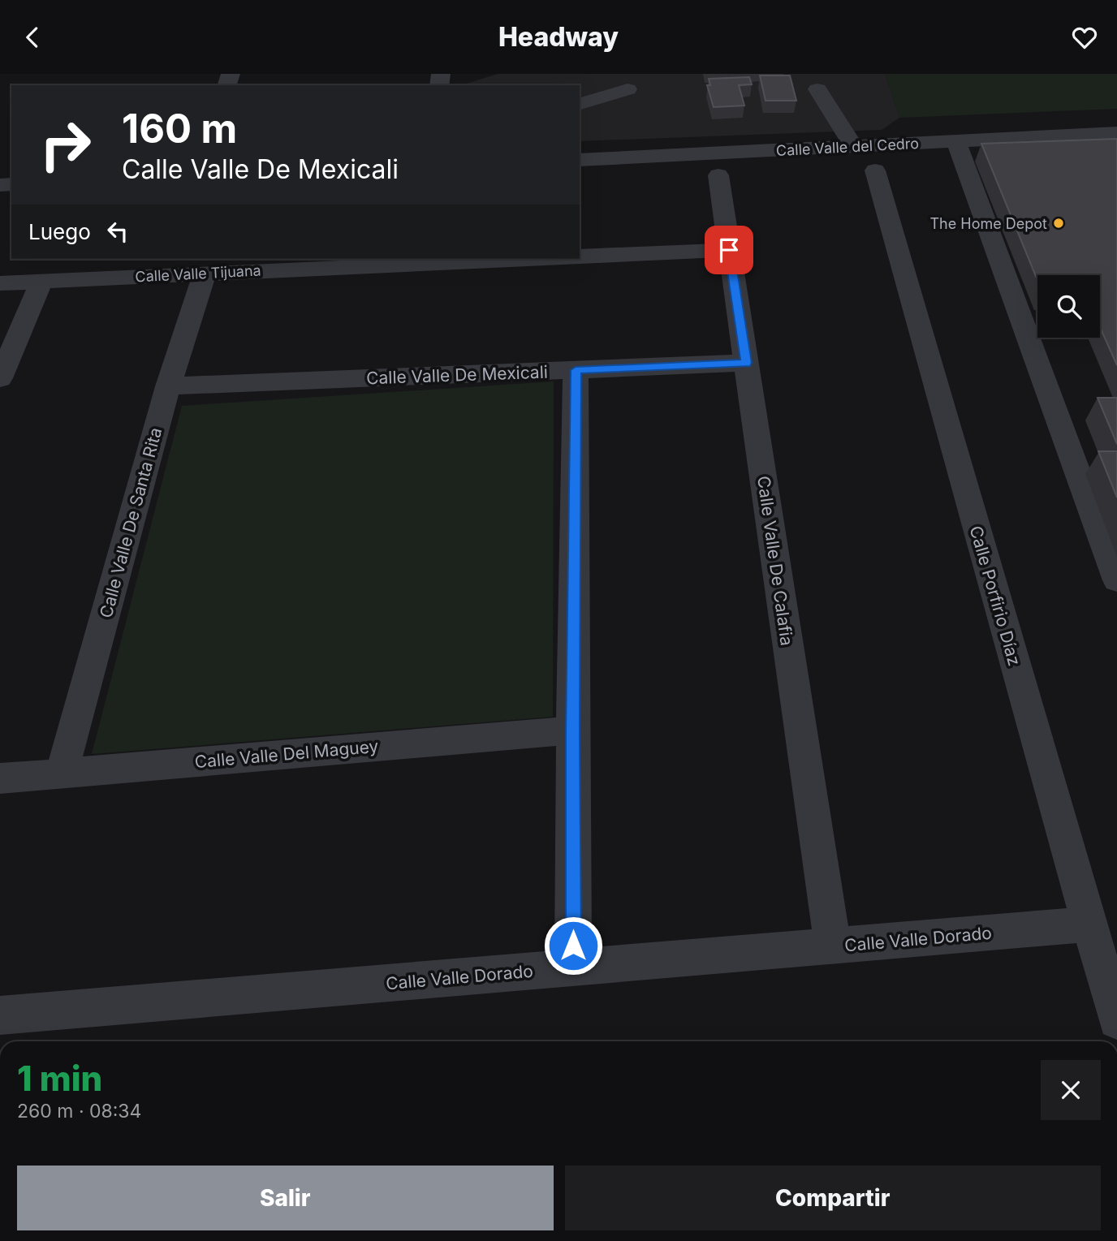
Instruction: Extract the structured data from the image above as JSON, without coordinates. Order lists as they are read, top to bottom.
{
  "streets": {
    "street": [
      "Calle Valle del Cedro",
      "Calle Valle Tijuana",
      "Calle Valle De Mexicali",
      "Calle Valle De Santa Rita",
      "Calle Valle De Calafia",
      "Calle Porfirio Díaz",
      "Calle Valle Del Maguey",
      "Calle Valle Dorado"
    ]
  },
  "crossings": [
    ["Calle Valle Tijuana", "Calle Valle De Santa Rita"],
    ["Calle Valle De Mexicali", "Calle Valle De Santa Rita"],
    ["Calle Valle De Mexicali", "Calle Valle De Calafia"],
    ["Calle Valle De Santa Rita", "Calle Valle Del Maguey"],
    ["Calle Valle De Calafia", "Calle Valle Dorado"],
    ["Calle Porfirio Díaz", "Calle Valle Dorado"]
  ],
  "places": ["The Home Depot"],
  "page": {
    "header": "Headway",
    "turn": ["160 m", "Calle Valle De Mexicali"],
    "then": "Luego",
    "heading": ["1 min", "260 m · 08:34"],
    "buttons": ["Salir", "Compartir"]
  }
}
